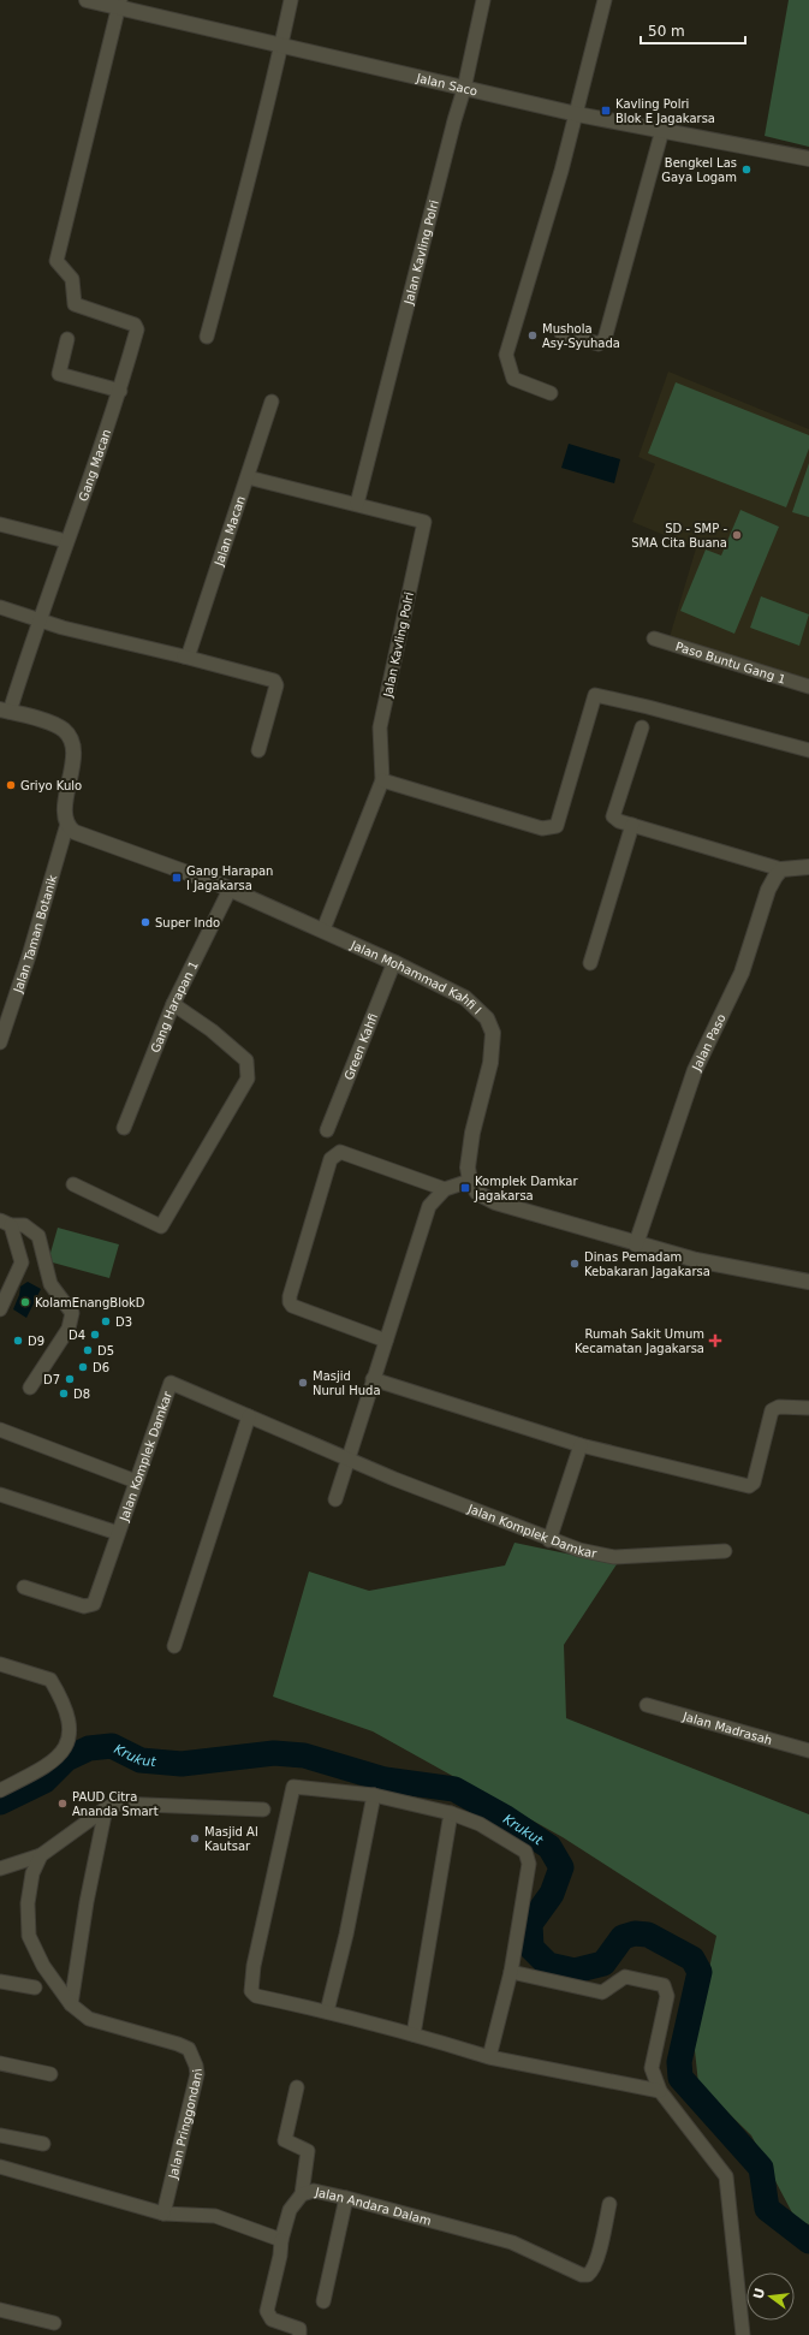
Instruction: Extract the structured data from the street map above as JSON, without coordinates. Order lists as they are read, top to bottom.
{
  "streets": {
    "main road": ["Jalan Saco", "Jalan Mohammad Kahfi I", "Jalan Paso"],
    "street": [
      "Jalan Kavling Polri",
      "Gang Macan",
      "Jalan Macan",
      "Paso Buntu Gang 1",
      "Jalan Taman Botanik",
      "Gang Harapan 1",
      "Green Kahfi",
      "Jalan Komplek Damkar",
      "Jalan Madrasah",
      "Jalan Pringgondani",
      "Jalan Andara Dalam"
    ]
  },
  "crossings": [
    ["Jalan Saco", "Jalan Kavling Polri"],
    ["Jalan Saco", "Gang Macan"],
    ["Jalan Kavling Polri", "Jalan Macan"],
    ["Jalan Taman Botanik", "Jalan Mohammad Kahfi I"],
    ["Jalan Mohammad Kahfi I", "Gang Harapan 1"],
    ["Jalan Mohammad Kahfi I", "Green Kahfi"]
  ],
  "water": ["Krukut"],
  "places": {
    "transit": ["Kavling Polri Blok E Jagakarsa", "Gang Harapan I Jagakarsa", "Komplek Damkar Jagakarsa"],
    "other": [
      "Bengkel Las Gaya Logam",
      "Mushola Asy-Syuhada",
      "SD - SMP - SMA Cita Buana",
      "Griyo Kulo",
      "Super Indo",
      "Dinas Pemadam Kebakaran Jagakarsa",
      "KolamEnangBlokD",
      "D3",
      "D4",
      "D9",
      "D5",
      "D6",
      "D7",
      "Masjid Nurul Huda",
      "D8",
      "PAUD Citra Ananda Smart",
      "Masjid Al Kautsar"
    ],
    "health": ["Rumah Sakit Umum Kecamatan Jagakarsa"]
  },
  "scale_bar": "50 m",
  "north": "left"
}
